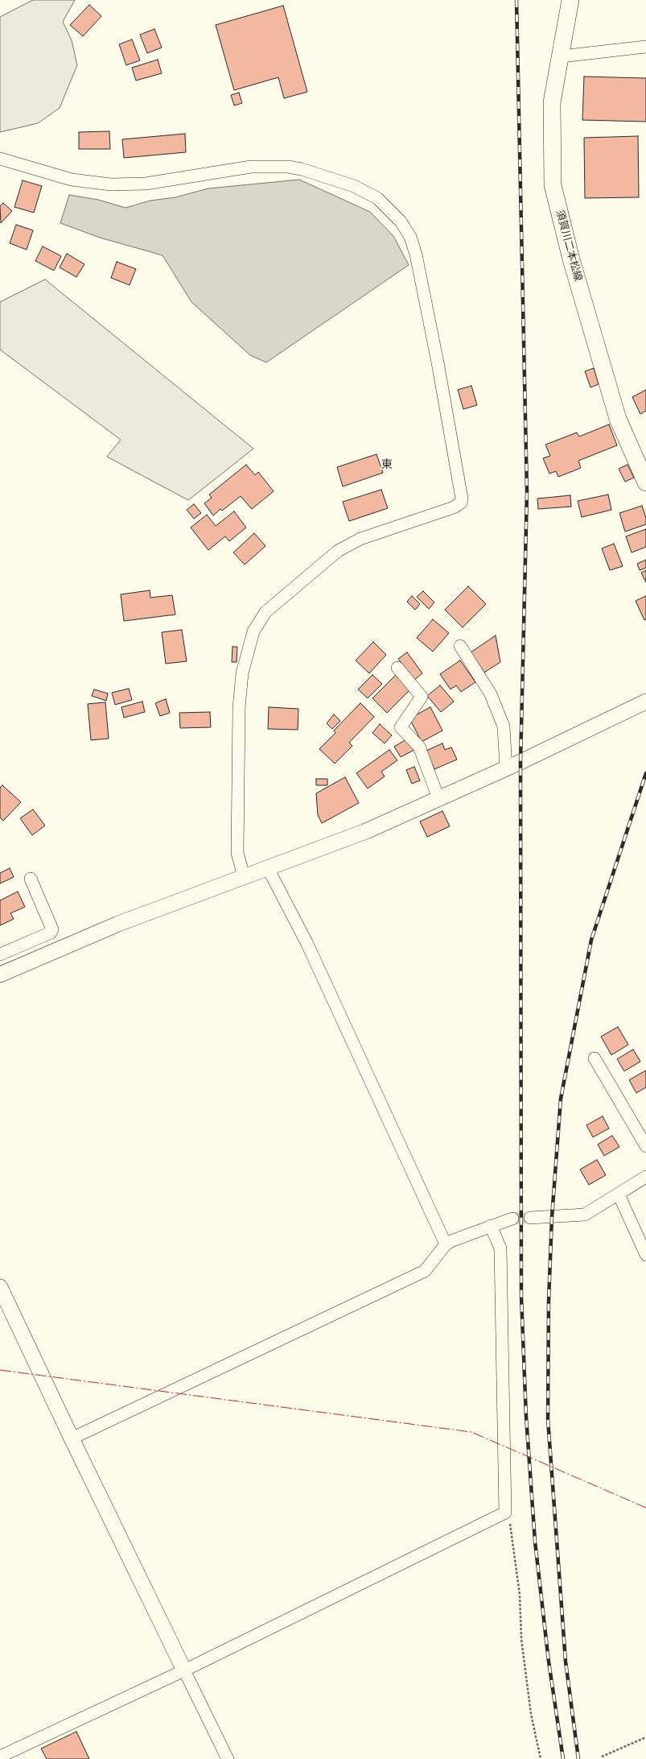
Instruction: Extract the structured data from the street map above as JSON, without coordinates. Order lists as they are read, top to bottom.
{
  "streets": {
    "main road": ["須賀川二本松線"]
  },
  "districts": ["東"]
}
